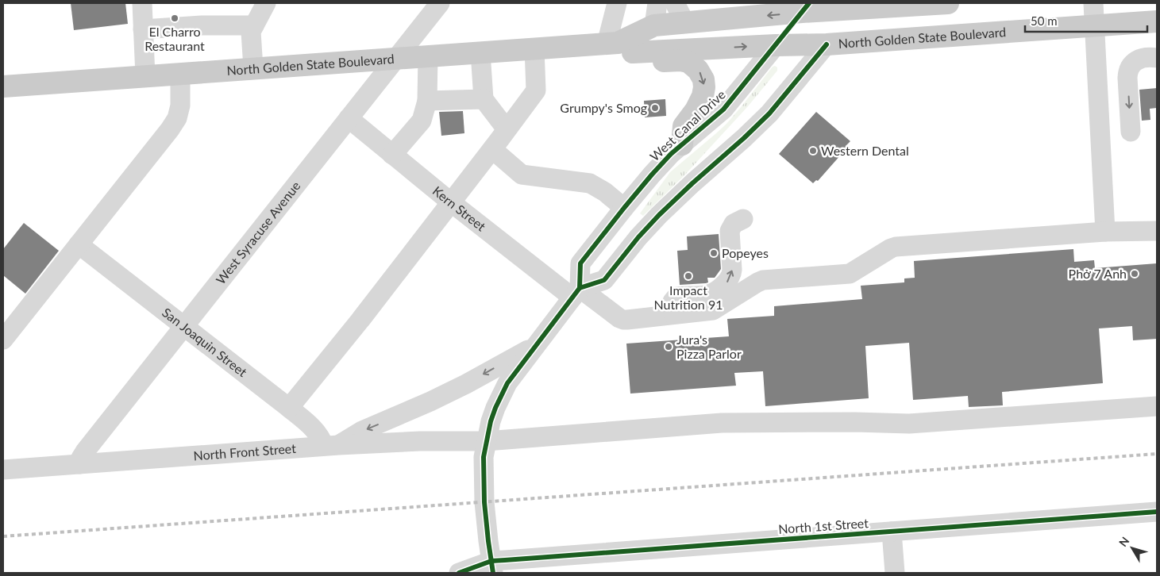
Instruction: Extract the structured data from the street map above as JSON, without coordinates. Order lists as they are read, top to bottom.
{
  "streets": {
    "main road": ["North Golden State Boulevard", "West Canal Drive"],
    "street": [
      "Kern Street",
      "West Syracuse Avenue",
      "San Joaquin Street",
      "North Front Street",
      "North 1st Street"
    ]
  },
  "crossings": [
    ["North Golden State Boulevard", "West Canal Drive"],
    ["North Golden State Boulevard", "West Syracuse Avenue"],
    ["West Canal Drive", "Kern Street"],
    ["Kern Street", "West Syracuse Avenue"],
    ["West Syracuse Avenue", "San Joaquin Street"],
    ["West Syracuse Avenue", "North Front Street"],
    ["San Joaquin Street", "North Front Street"]
  ],
  "places": [
    "El Charro Restaurant",
    "Grumpy's Smog",
    "Western Dental",
    "Popeyes",
    "Phở 7 Anh",
    "Impact Nutrition 91",
    "Jura's Pizza Parlor"
  ],
  "scale_bar": "50 m",
  "north": "top left"
}
